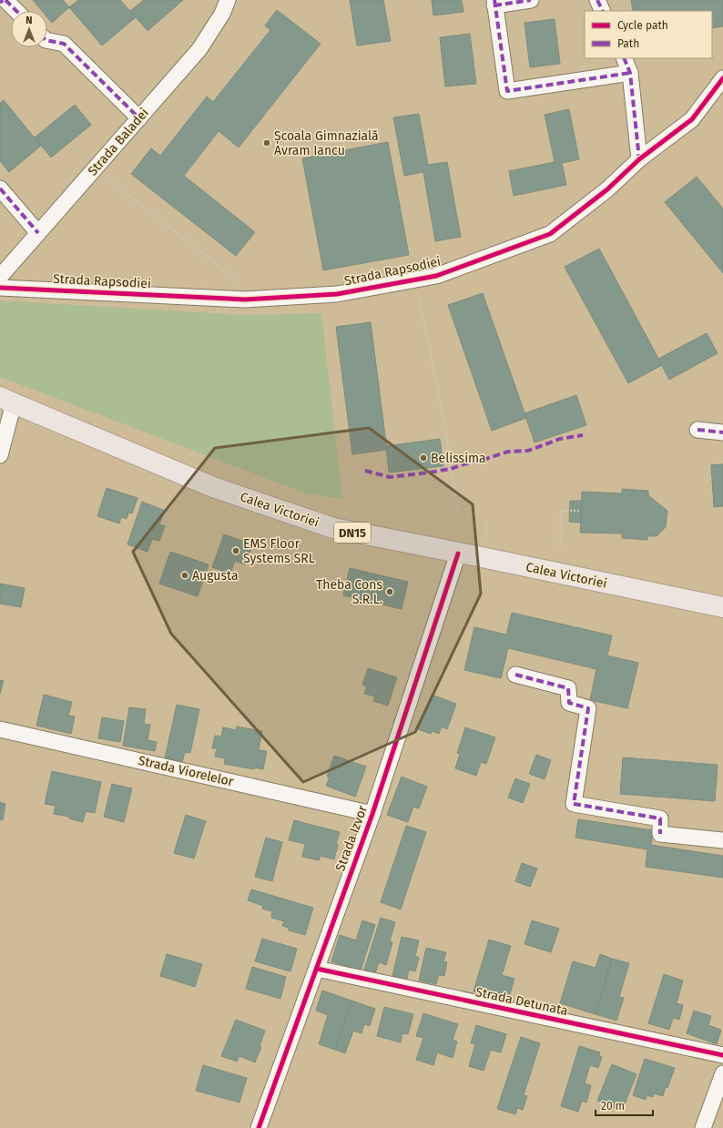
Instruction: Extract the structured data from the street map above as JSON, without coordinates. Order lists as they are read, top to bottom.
{
  "streets": {
    "main road": ["Calea Victoriei", "DN15"],
    "street": [
      "Strada Baladei",
      "Strada Rapsodiei",
      "Strada Viorelelor",
      "Strada Izvor",
      "Strada Detunata"
    ]
  },
  "crossings": [
    ["Calea Victoriei", "Strada Izvor"],
    ["Strada Viorelelor", "Strada Izvor"],
    ["Strada Izvor", "Strada Detunata"]
  ],
  "places": [
    "Școala Gimnazială Avram Iancu",
    "Belissima",
    "EMS Floor Systems SRL",
    "Augusta",
    "Theba Cons S.R.L."
  ],
  "legend": ["Cycle path", "Path"],
  "scale_bar": "20 m",
  "north": "top"
}
